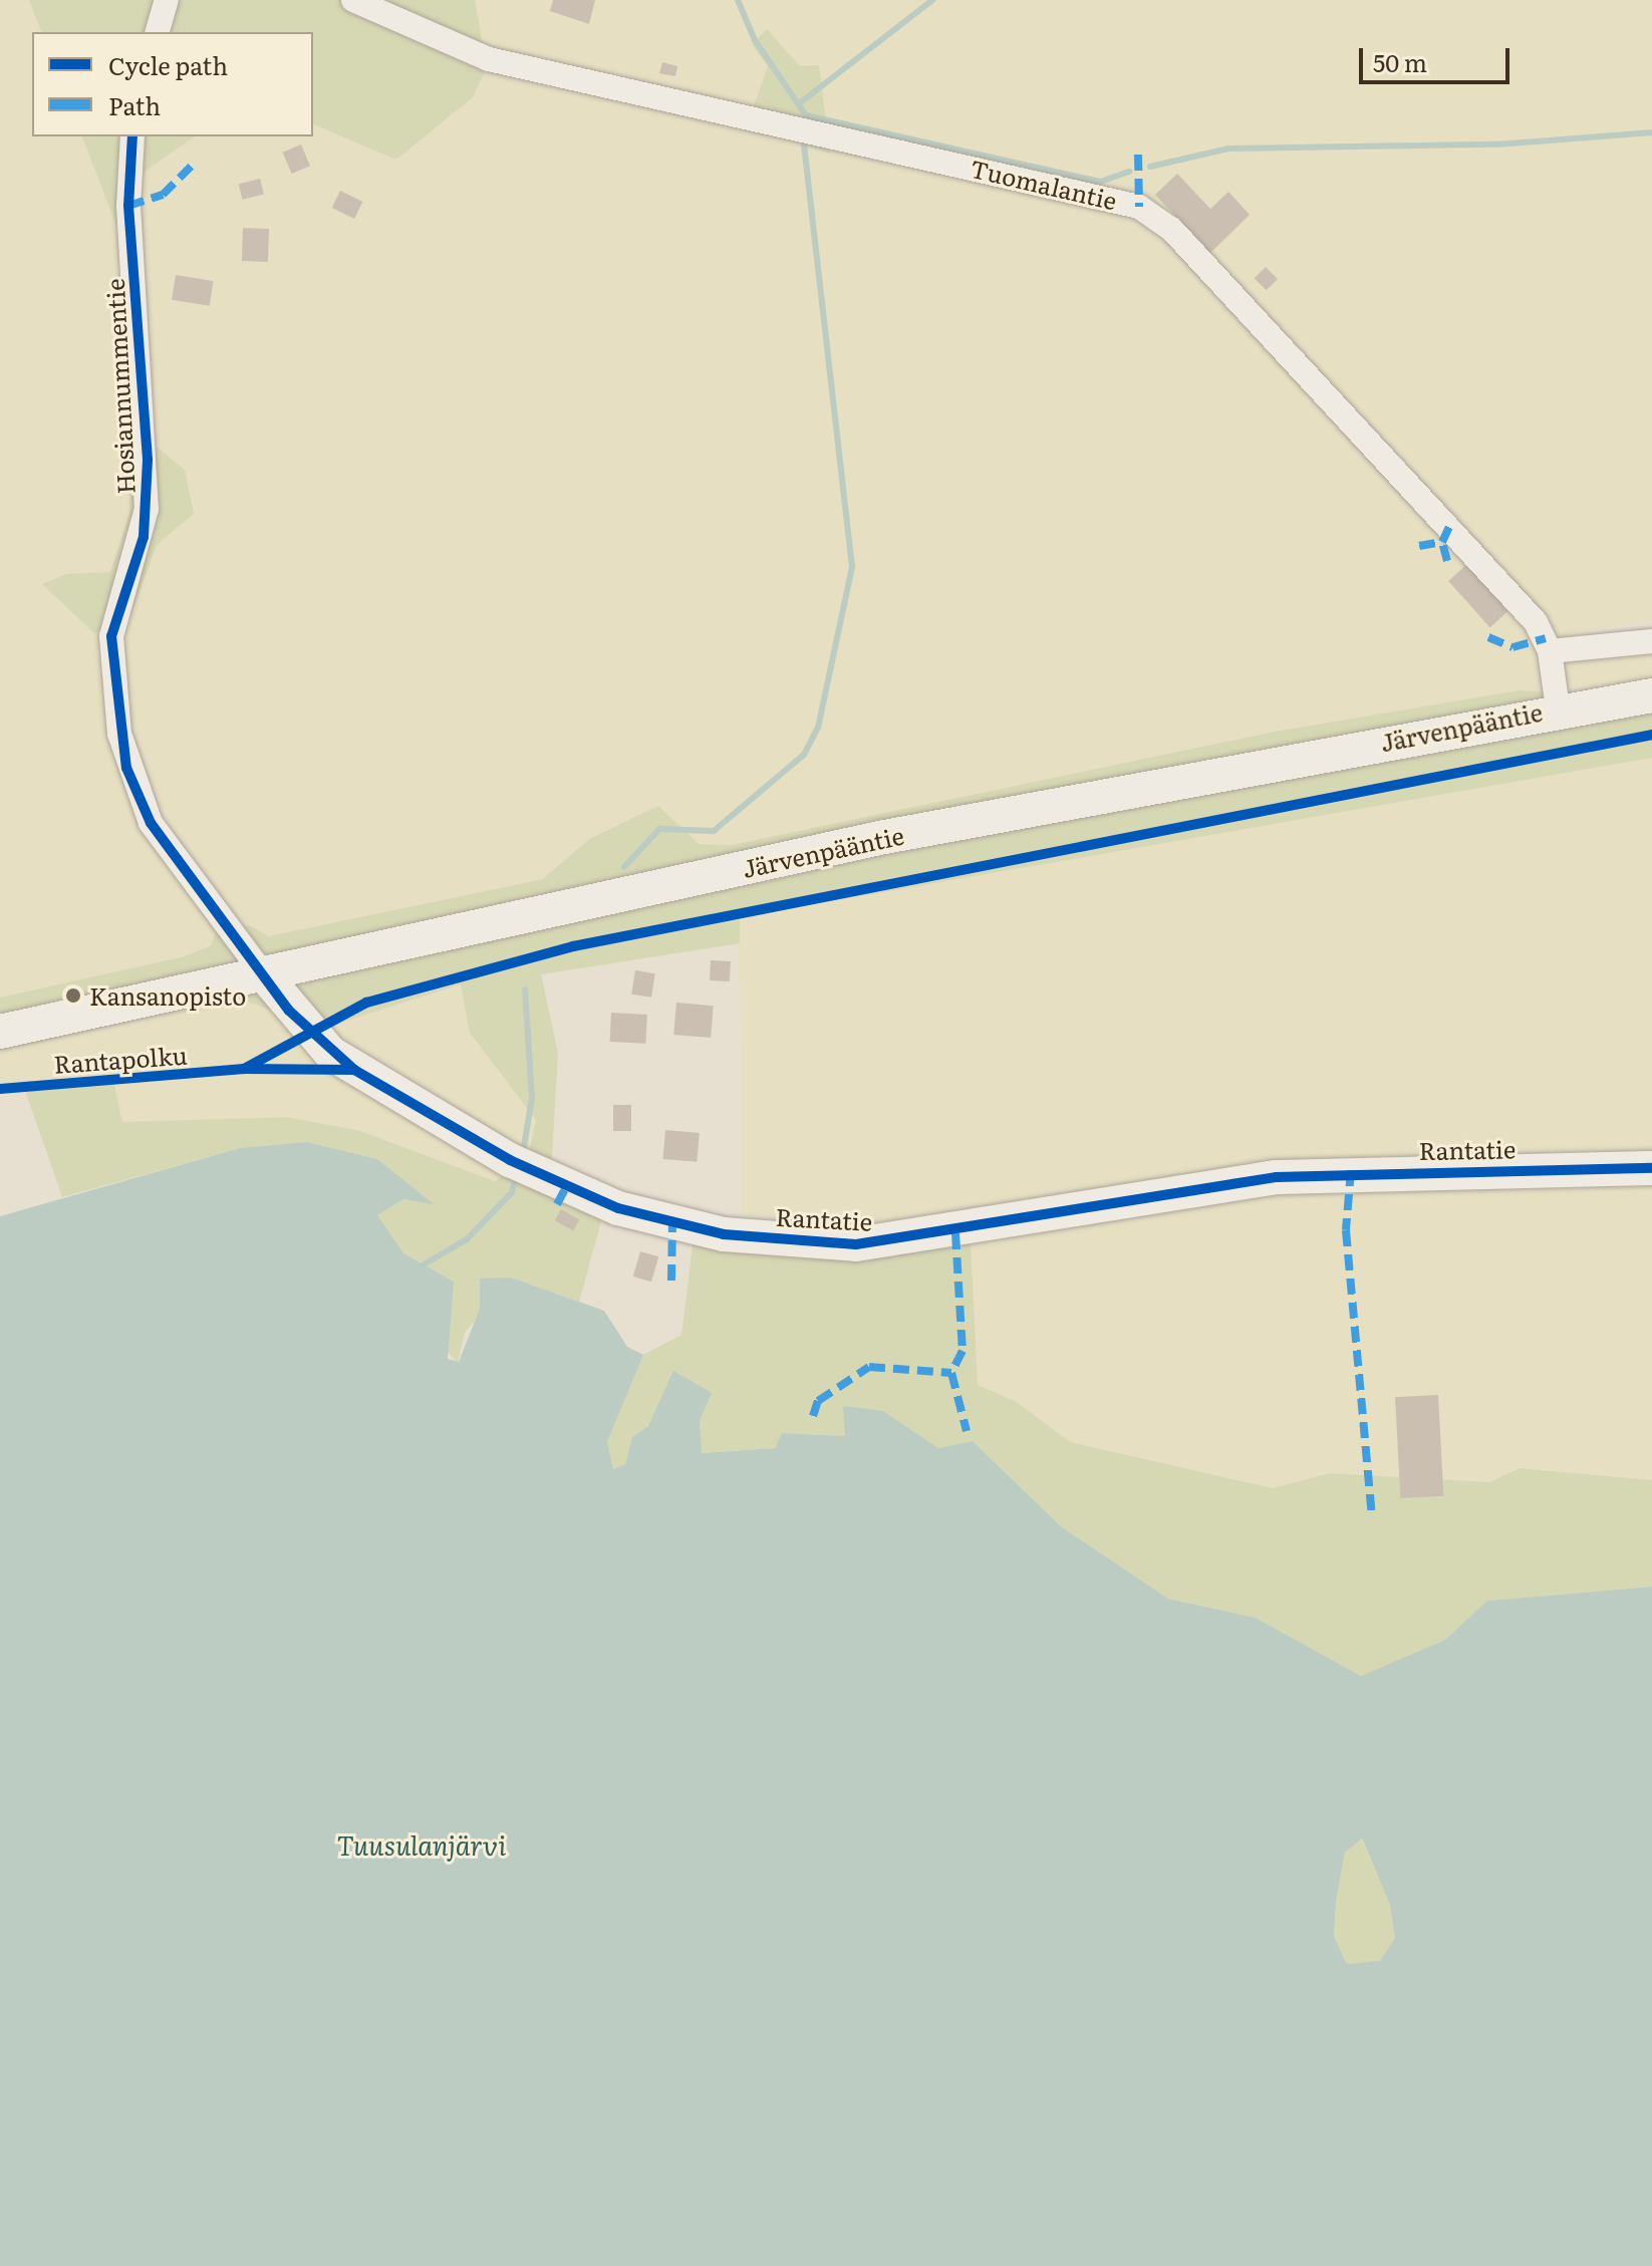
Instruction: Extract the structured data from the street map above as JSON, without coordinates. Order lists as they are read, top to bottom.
{
  "streets": {
    "main road": ["Järvenpääntie", "Rantatie"],
    "street": ["Tuomalantie", "Hosiannummentie"],
    "cycle path": ["Rantapolku"]
  },
  "crossings": [
    ["Tuomalantie", "Järvenpääntie"],
    ["Hosiannummentie", "Järvenpääntie"],
    ["Hosiannummentie", "Rantatie"],
    ["Järvenpääntie", "Rantatie"]
  ],
  "water": ["Tuusulanjärvi"],
  "places": ["Kansanopisto"],
  "legend": ["Cycle path", "Path"],
  "scale_bar": "50 m"
}
